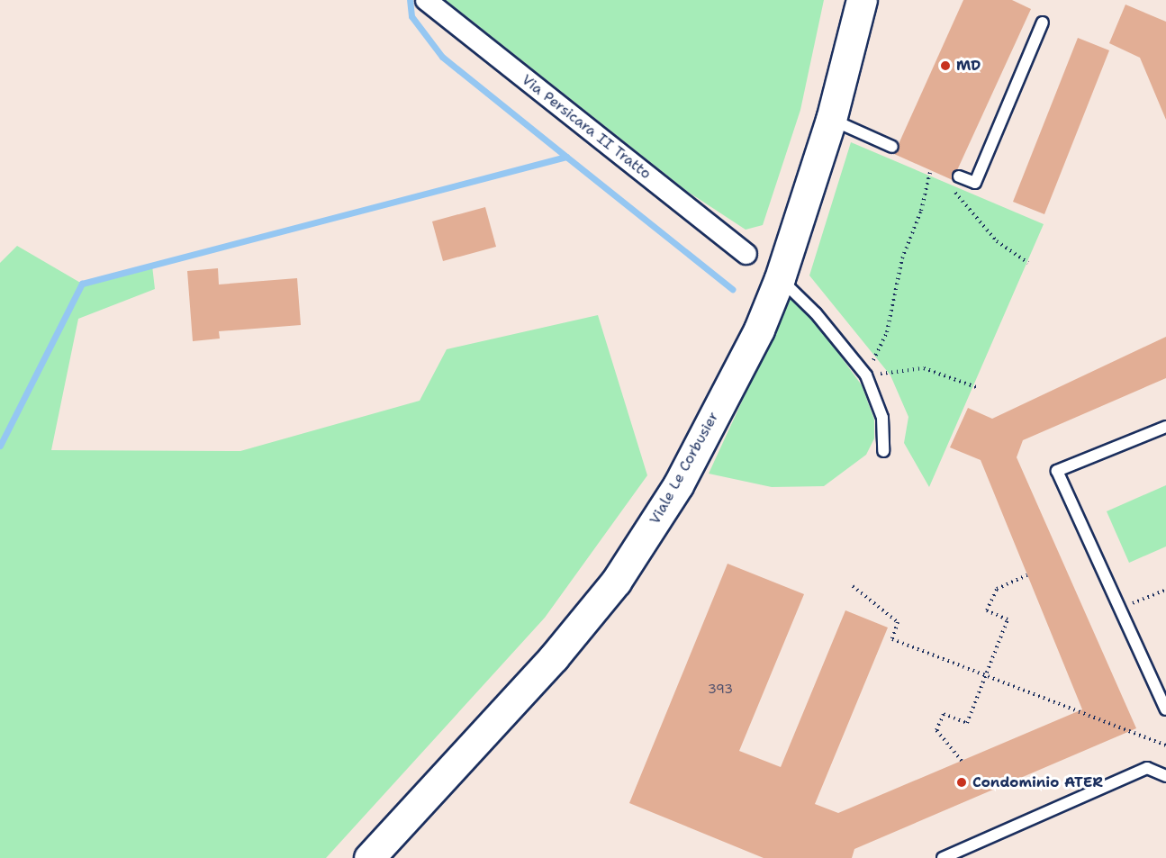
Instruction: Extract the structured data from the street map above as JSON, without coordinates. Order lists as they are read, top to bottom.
{
  "streets": {
    "street": ["Via Persicara II Tratto", "Viale Le Corbusier"]
  },
  "places": ["MD", "Condominio ATER"],
  "house_numbers": ["393"]
}
